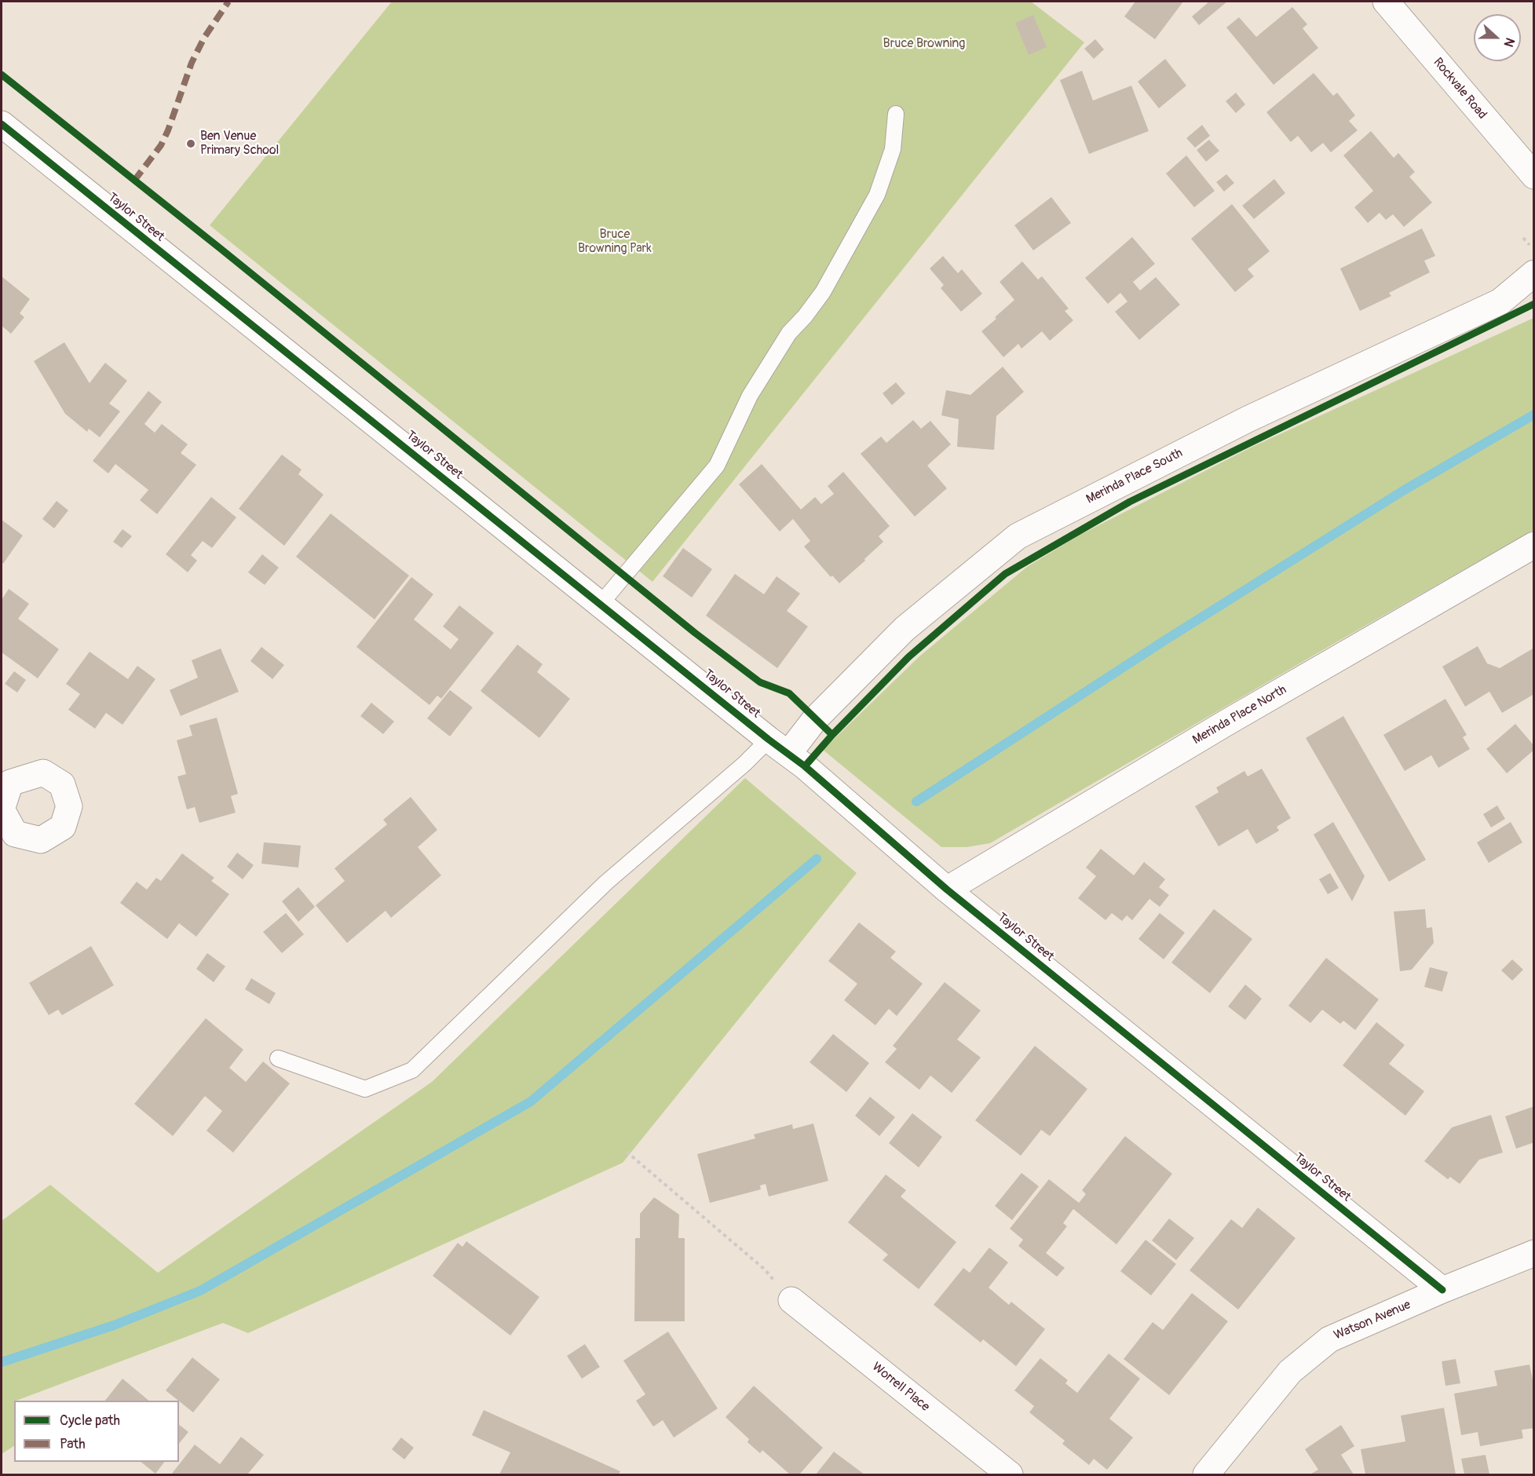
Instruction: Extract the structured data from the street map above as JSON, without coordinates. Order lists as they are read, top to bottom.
{
  "streets": {
    "street": [
      "Rockvale Road",
      "Taylor Street",
      "Merinda Place South",
      "Merinda Place North",
      "Watson Avenue",
      "Worrell Place"
    ]
  },
  "crossings": [
    ["Taylor Street", "Merinda Place South"],
    ["Taylor Street", "Merinda Place North"],
    ["Taylor Street", "Watson Avenue"]
  ],
  "parks": ["Bruce Browning", "Bruce Browning Park"],
  "places": ["Ben Venue Primary School"],
  "legend": ["Cycle path", "Path"],
  "north": "right"
}
